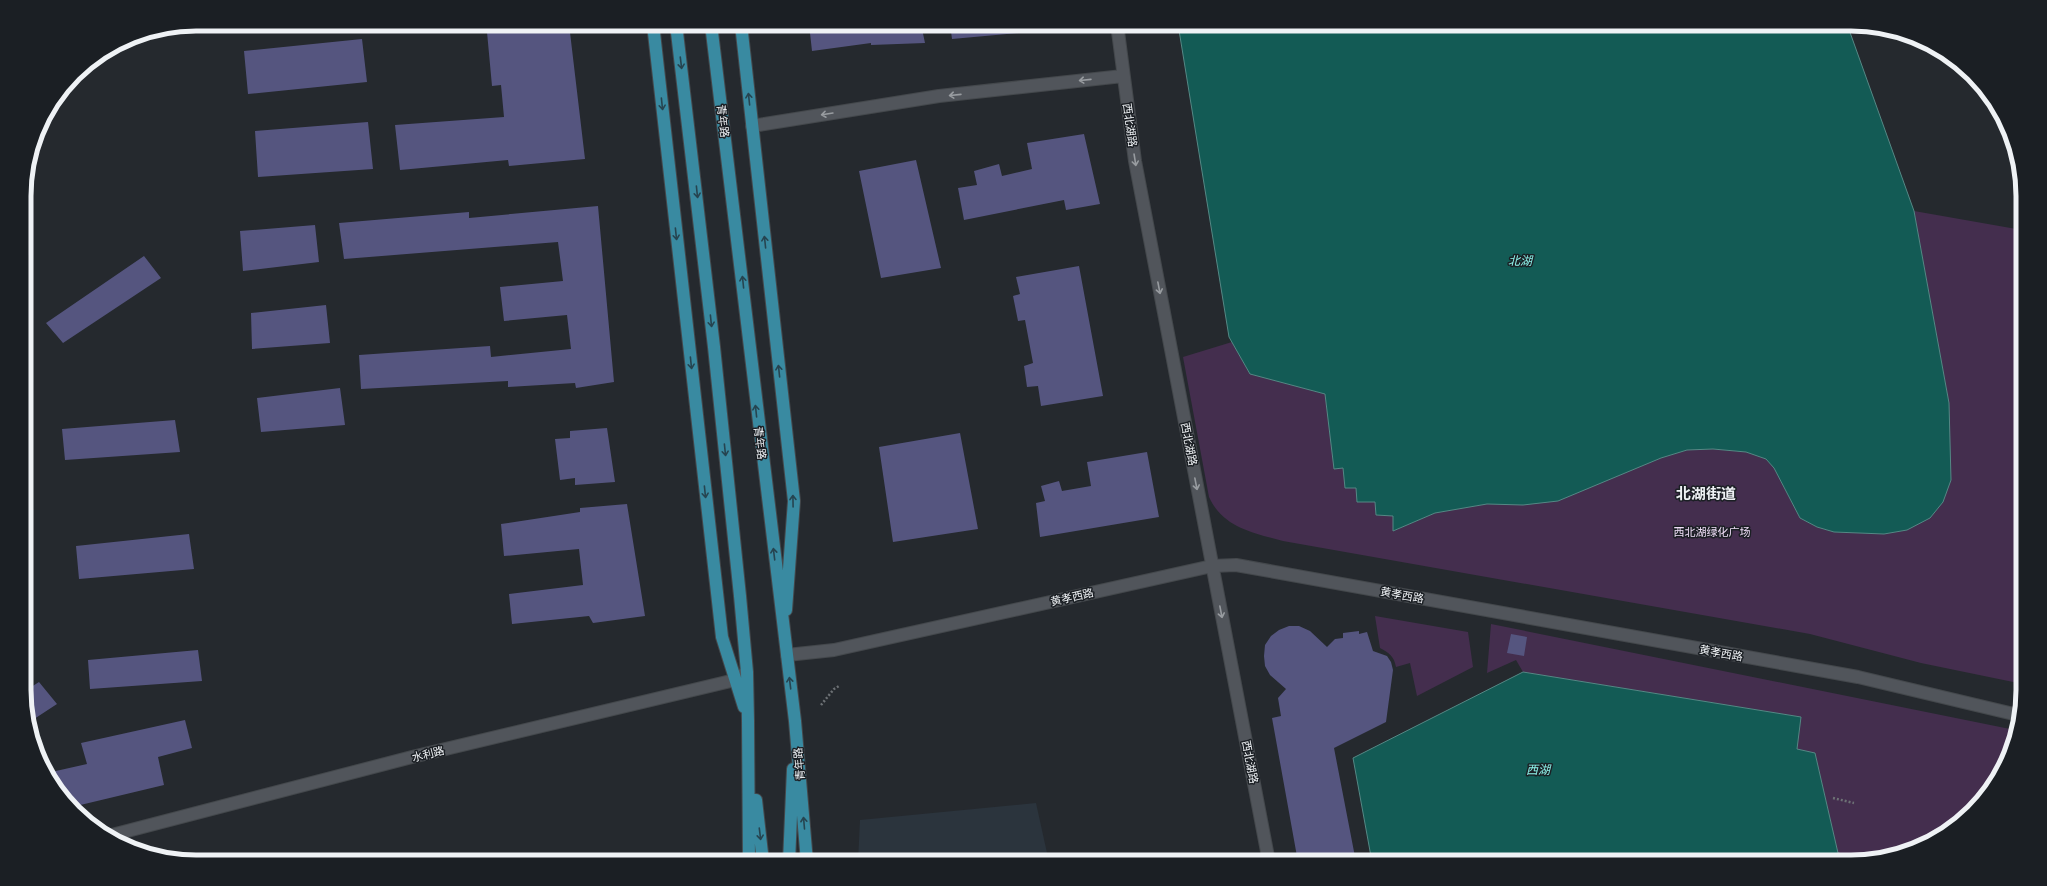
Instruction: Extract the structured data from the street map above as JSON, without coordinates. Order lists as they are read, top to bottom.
{
  "streets": {
    "main road": ["青年路"],
    "street": ["西北湖路", "黄孝西路", "水利路"]
  },
  "crossings": [
    ["青年路", "黄孝西路"],
    ["西北湖路", "黄孝西路"]
  ],
  "one_way": ["西北湖路"],
  "districts": ["北湖街道"],
  "water": ["北湖", "西湖"],
  "parks": ["西北湖绿化广场"]
}
